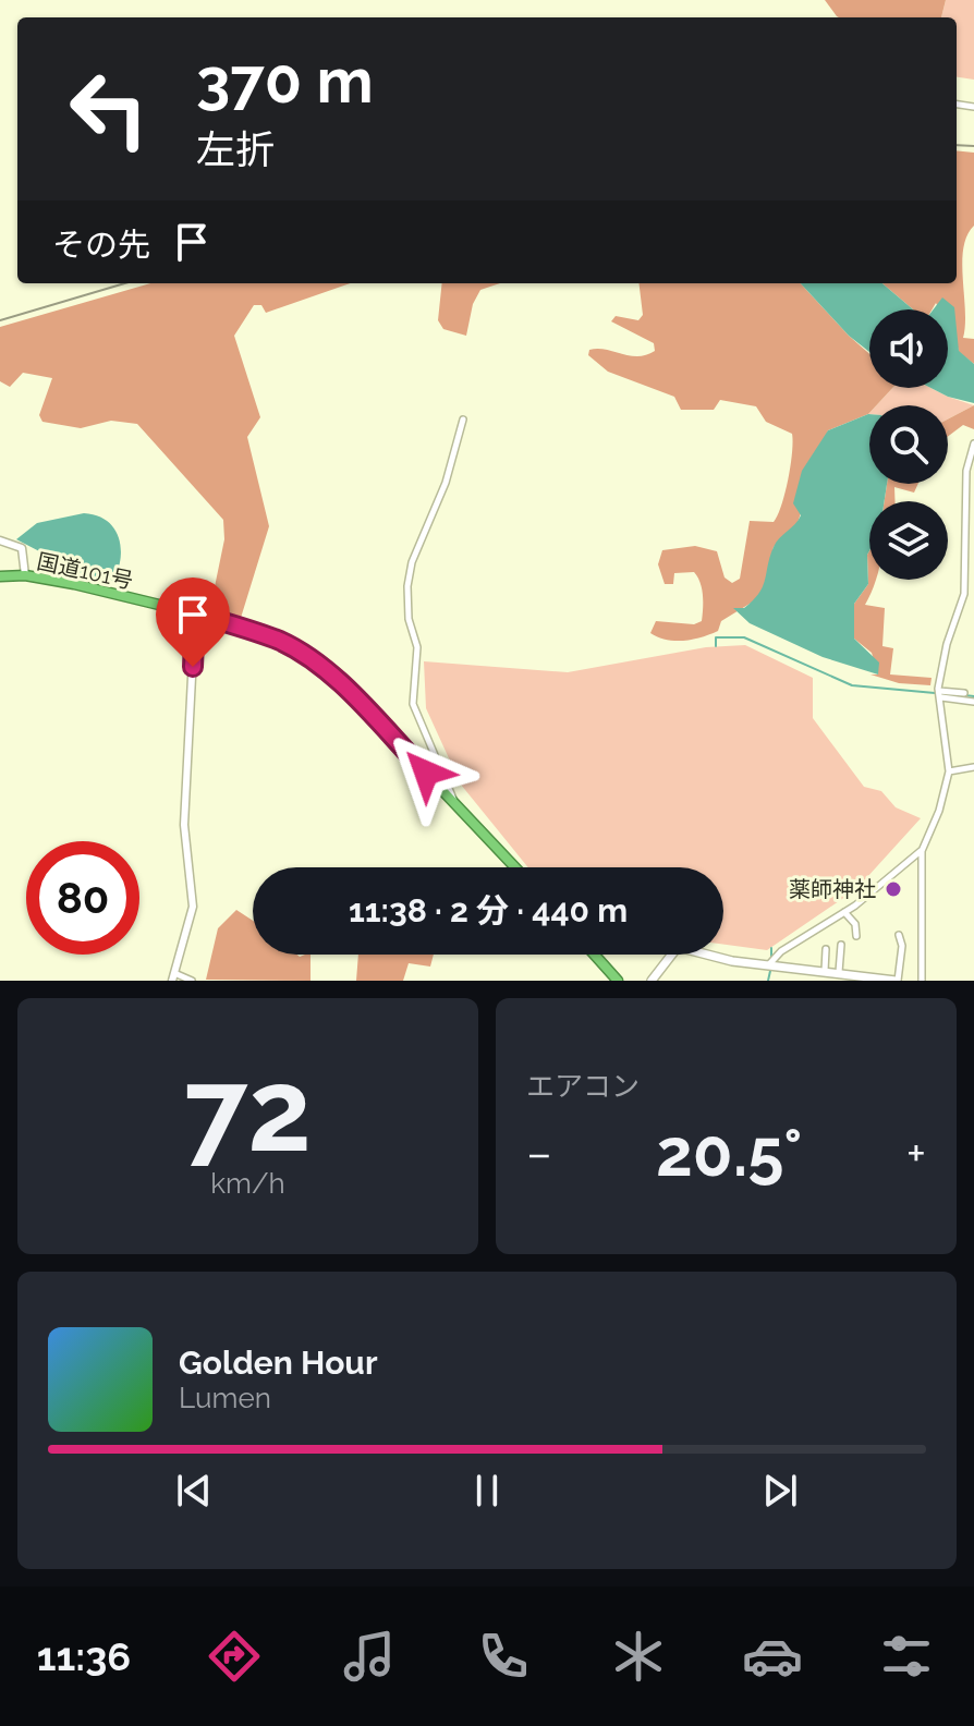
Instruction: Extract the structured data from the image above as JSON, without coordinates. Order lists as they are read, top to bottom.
{
  "streets": {
    "highway": ["国道101号"]
  },
  "places": ["薬師神社"],
  "page": {
    "turn": ["370 m", "左折"],
    "then": "その先",
    "limit": "80",
    "trip": "11:38 · 2 分 · 440 m",
    "tile": [
      ["72", "km/h"],
      "エアコン"
    ],
    "heat": ["−", "20.5°", "+"],
    "song": ["Golden Hour", "Lumen"],
    "tabs": "11:36"
  }
}
